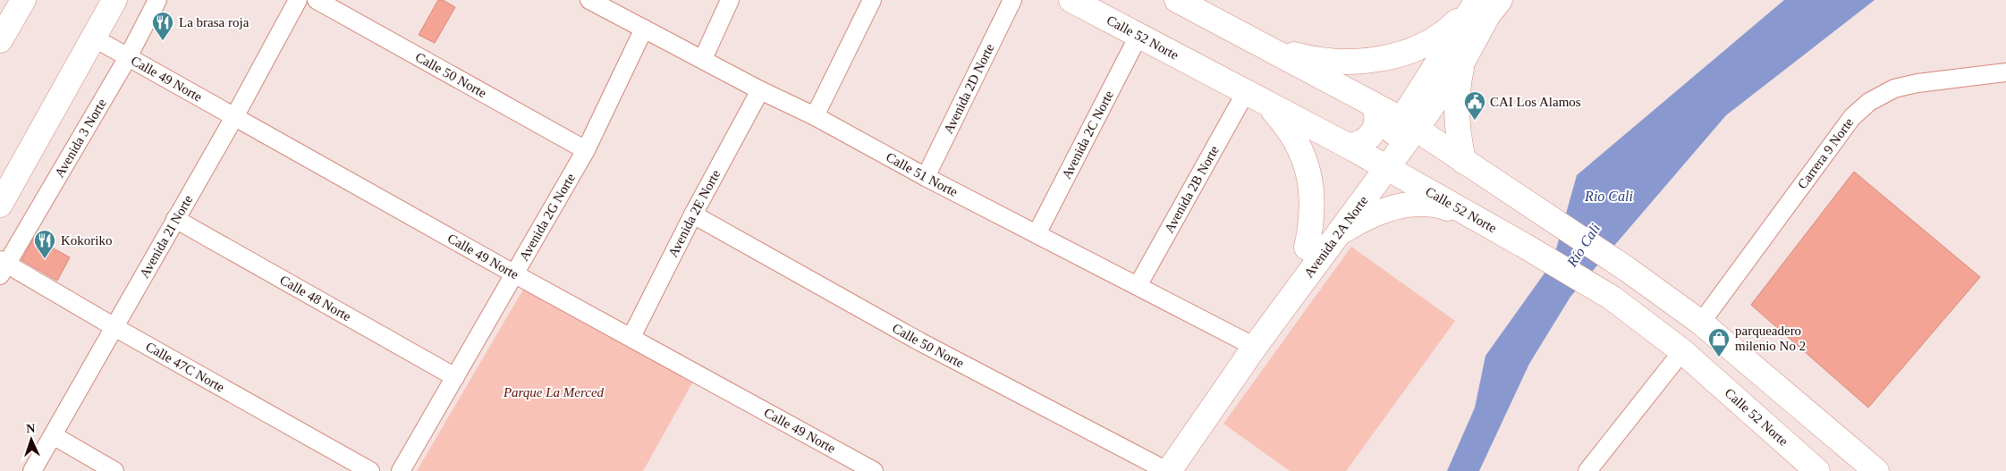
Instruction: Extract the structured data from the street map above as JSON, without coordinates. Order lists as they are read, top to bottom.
{
  "streets": {
    "main road": ["Calle 52 Norte", "Avenida 2A Norte"],
    "street": [
      "Calle 50 Norte",
      "Calle 49 Norte",
      "Avenida 2D Norte",
      "Avenida 2C Norte",
      "Avenida 3 Norte",
      "Carrera 9 Norte",
      "Calle 51 Norte",
      "Avenida 2B Norte",
      "Avenida 2E Norte",
      "Avenida 2G Norte",
      "Avenida 2I Norte",
      "Calle 48 Norte",
      "Calle 47C Norte"
    ]
  },
  "crossings": [
    ["Calle 52 Norte", "Avenida 2C Norte"],
    ["Calle 52 Norte", "Avenida 2B Norte"],
    ["Calle 52 Norte", "Avenida 2A Norte"],
    ["Calle 50 Norte", "Avenida 2E Norte"],
    ["Calle 50 Norte", "Avenida 2G Norte"],
    ["Calle 50 Norte", "Avenida 2A Norte"],
    ["Calle 49 Norte", "Avenida 3 Norte"],
    ["Calle 49 Norte", "Avenida 2E Norte"],
    ["Calle 49 Norte", "Avenida 2G Norte"],
    ["Calle 49 Norte", "Avenida 2I Norte"],
    ["Avenida 2D Norte", "Calle 51 Norte"],
    ["Avenida 2C Norte", "Calle 51 Norte"],
    ["Avenida 3 Norte", "Calle 47C Norte"],
    ["Calle 51 Norte", "Avenida 2B Norte"],
    ["Calle 51 Norte", "Avenida 2E Norte"],
    ["Calle 51 Norte", "Avenida 2G Norte"],
    ["Calle 51 Norte", "Avenida 2A Norte"],
    ["Avenida 2G Norte", "Calle 48 Norte"],
    ["Avenida 2I Norte", "Calle 48 Norte"],
    ["Avenida 2I Norte", "Calle 47C Norte"]
  ],
  "water": ["Rio Cali", "Río Cali"],
  "parks": ["Parque La Merced"],
  "places": {
    "restaurant": ["La brasa roja", "Kokoriko"],
    "public building": ["CAI Los Alamos"],
    "shop": ["parqueadero milenio No 2"]
  },
  "north": "top"
}
